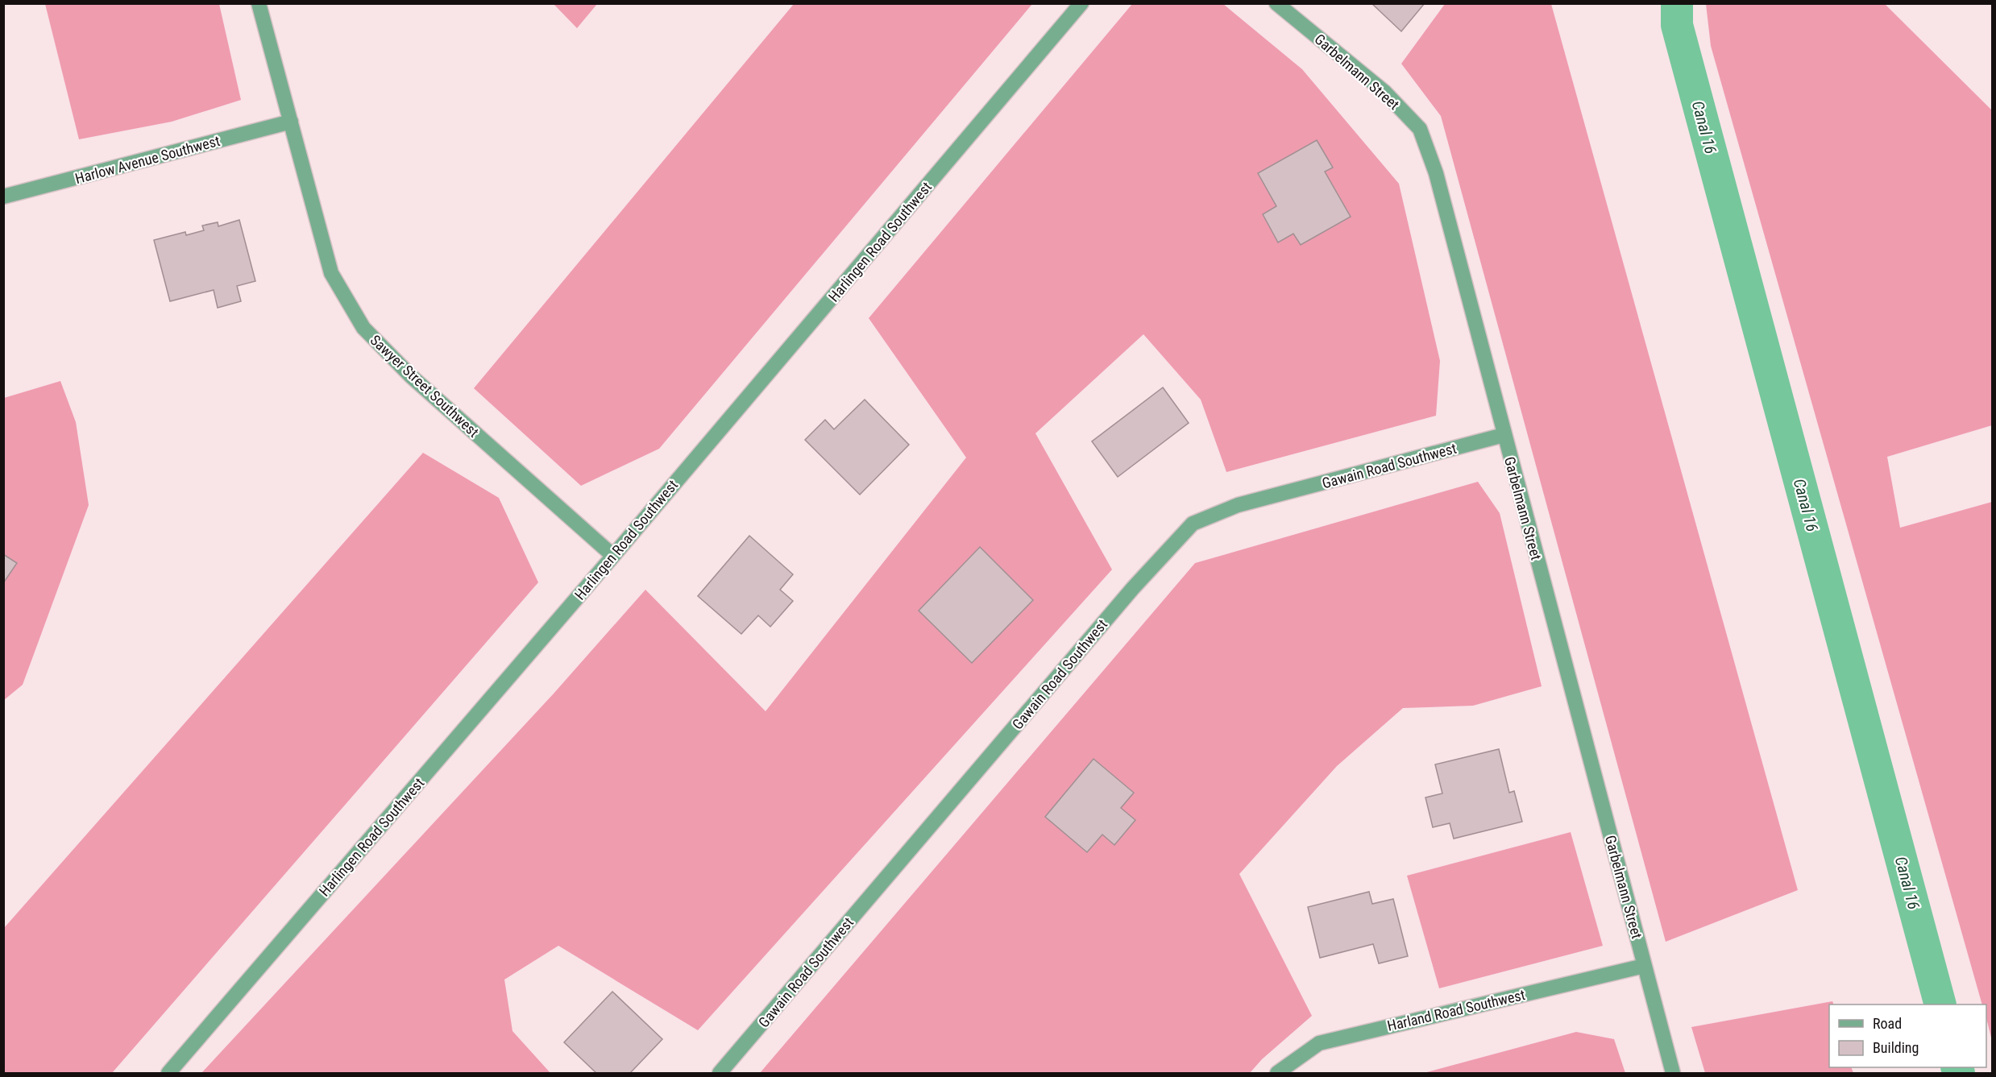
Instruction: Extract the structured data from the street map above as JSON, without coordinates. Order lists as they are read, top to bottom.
{
  "streets": {
    "street": [
      "Garbelmann Street",
      "Harlow Avenue Southwest",
      "Harlingen Road Southwest",
      "Sawyer Street Southwest",
      "Gawain Road Southwest",
      "Harland Road Southwest"
    ]
  },
  "crossings": [
    ["Garbelmann Street", "Gawain Road Southwest"],
    ["Garbelmann Street", "Harland Road Southwest"],
    ["Harlow Avenue Southwest", "Sawyer Street Southwest"],
    ["Harlingen Road Southwest", "Sawyer Street Southwest"]
  ],
  "water": ["Canal 16"],
  "legend": ["Road", "Building"]
}
